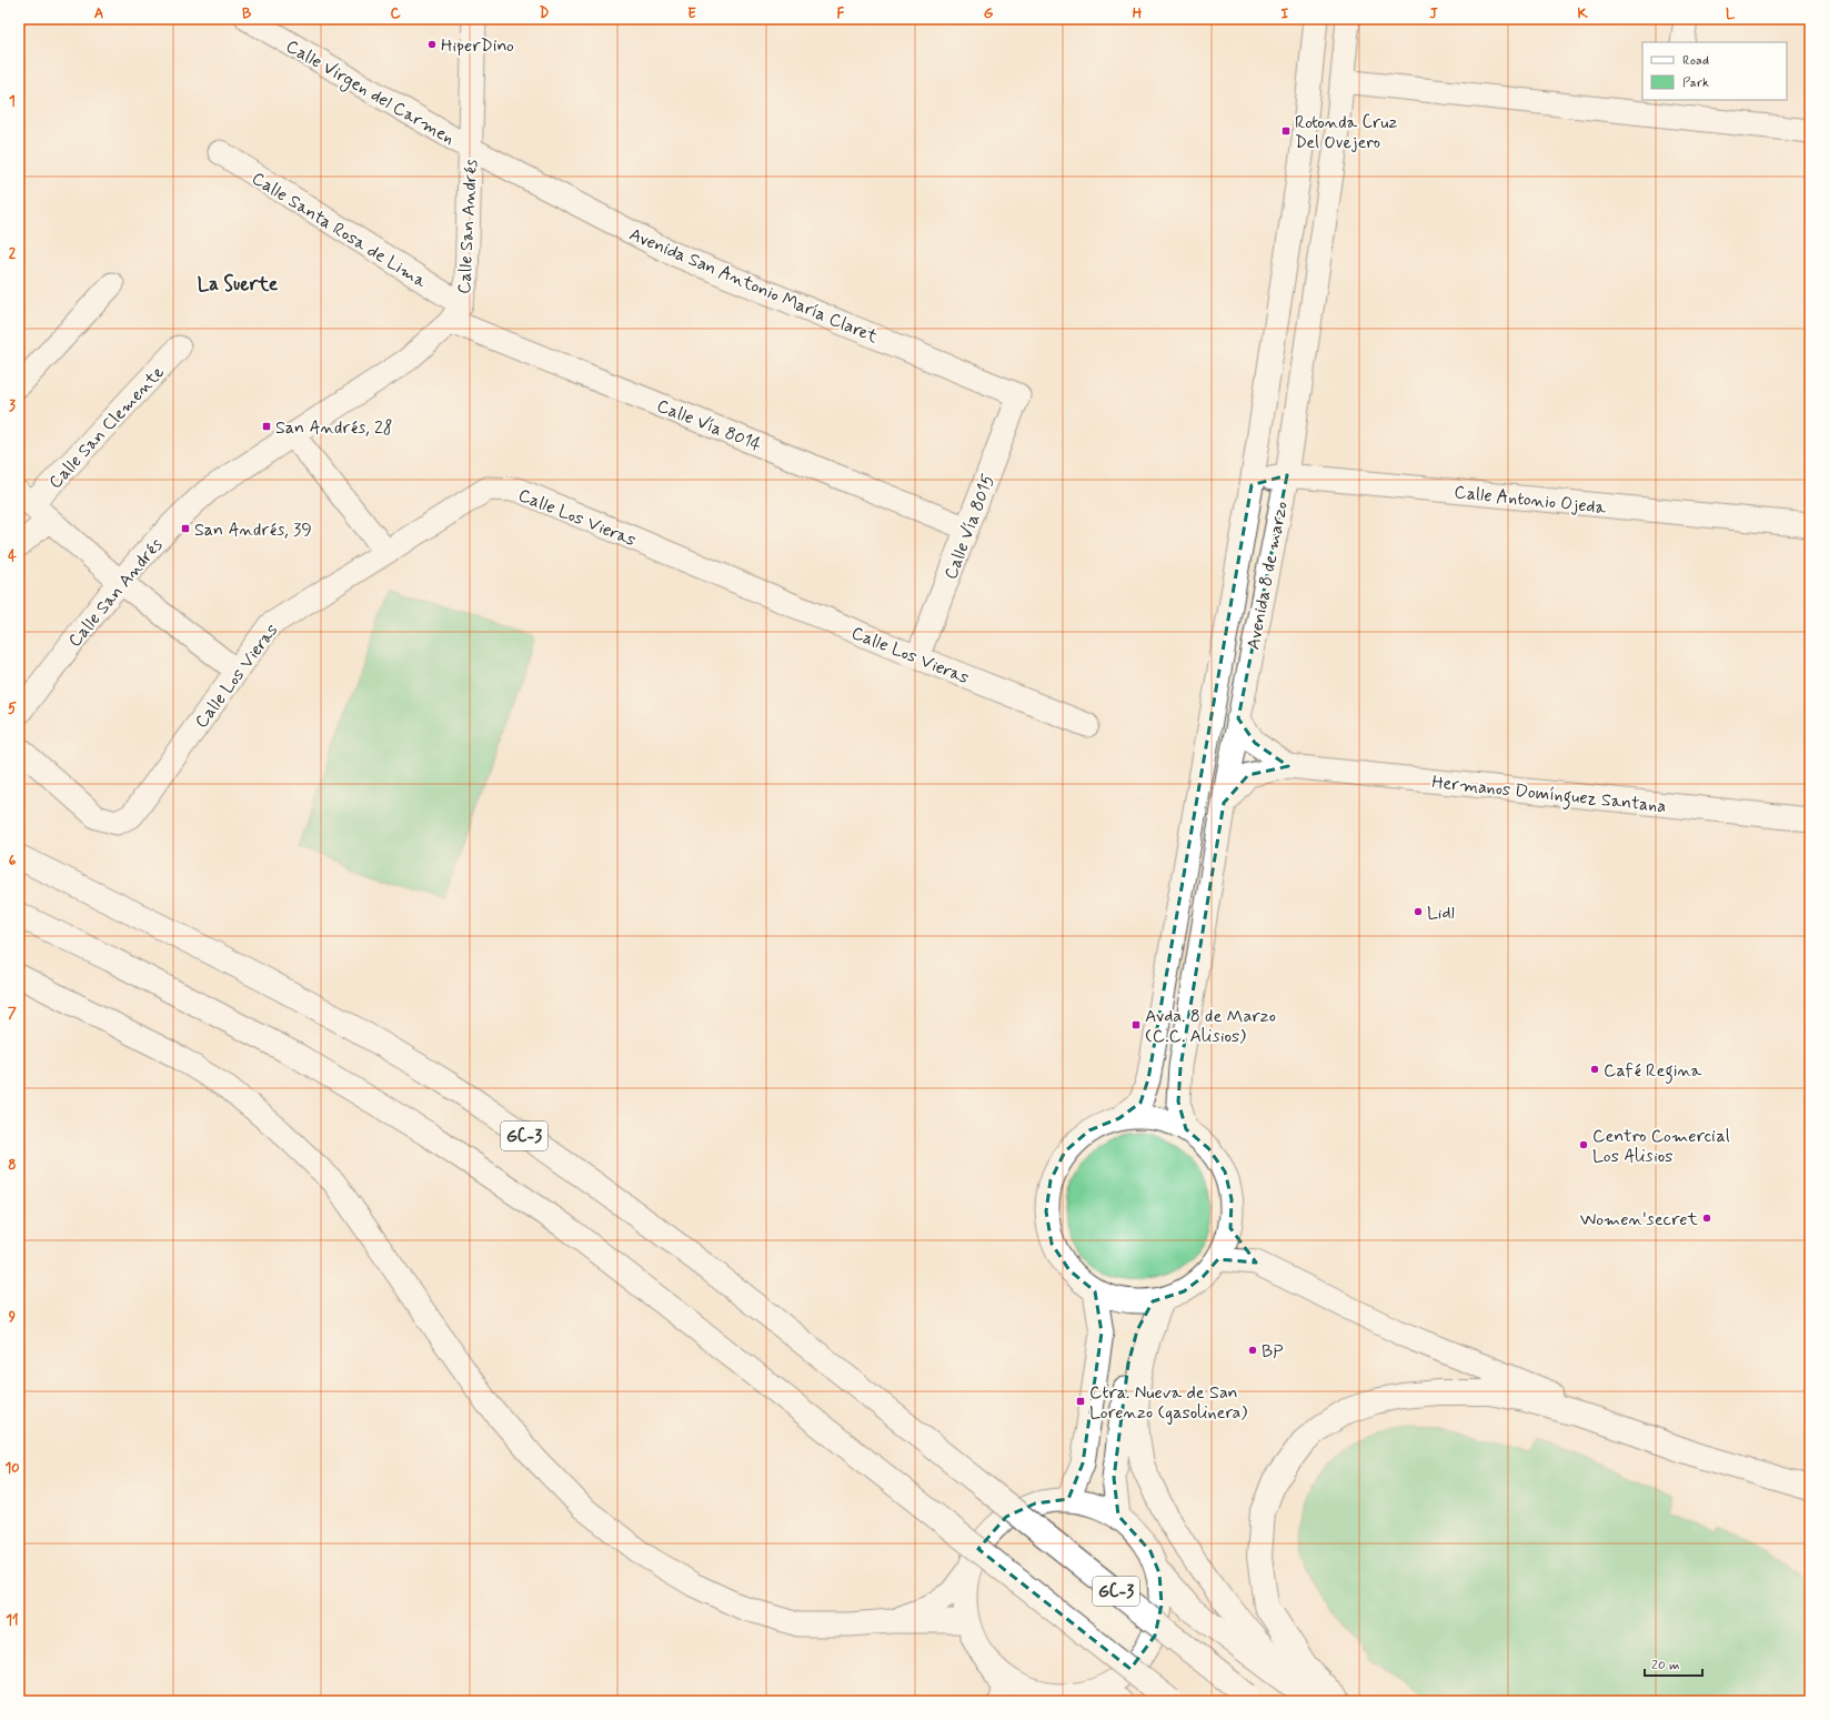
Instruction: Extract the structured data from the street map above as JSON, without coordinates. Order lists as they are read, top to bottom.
{
  "streets": {
    "main road": ["GC-3"],
    "street": [
      "Calle Virgen del Carmen",
      "Calle San Andrés",
      "Calle Santa Rosa de Lima",
      "Avenida San Antonio María Claret",
      "Calle Vía 8014",
      "Calle San Clemente",
      "Calle Antonio Ojeda",
      "Calle Los Vieras",
      "Calle Vía 8015",
      "Avenida 8 de marzo",
      "Hermanos Domínguez Santana"
    ]
  },
  "crossings": [
    ["Calle Virgen del Carmen", "Calle San Andrés"],
    ["Calle Virgen del Carmen", "Avenida San Antonio María Claret"],
    ["Calle San Andrés", "Calle Santa Rosa de Lima"],
    ["Calle San Andrés", "Avenida San Antonio María Claret"],
    ["Calle San Andrés", "Calle Vía 8014"],
    ["Calle Santa Rosa de Lima", "Calle Vía 8014"],
    ["Avenida San Antonio María Claret", "Calle Vía 8015"],
    ["Calle Vía 8014", "Calle Vía 8015"],
    ["Calle Antonio Ojeda", "Avenida 8 de marzo"],
    ["Calle Los Vieras", "Calle Vía 8015"],
    ["Avenida 8 de marzo", "Hermanos Domínguez Santana"]
  ],
  "districts": ["La Suerte"],
  "places": {
    "other": [
      "HiperDino",
      "Lidl",
      "Café Regina",
      "Centro Comercial Los Alisios",
      "Women'secret",
      "BP"
    ],
    "transit": [
      "Rotonda Cruz Del Ovejero",
      "San Andrés, 28",
      "San Andrés, 39",
      "Avda. 8 de Marzo (C.C. Alisios)",
      "Ctra. Nueva de San Lorenzo (gasolinera)"
    ]
  },
  "legend": ["Road", "Park"],
  "scale_bar": "20 m",
  "grid": {
    "columns": [
      "A",
      "B",
      "C",
      "D",
      "E",
      "F",
      "G",
      "H",
      "I",
      "J",
      "K",
      "L"
    ],
    "rows": [
      "1",
      "2",
      "3",
      "4",
      "5",
      "6",
      "7",
      "8",
      "9",
      "10",
      "11"
    ]
  }
}
